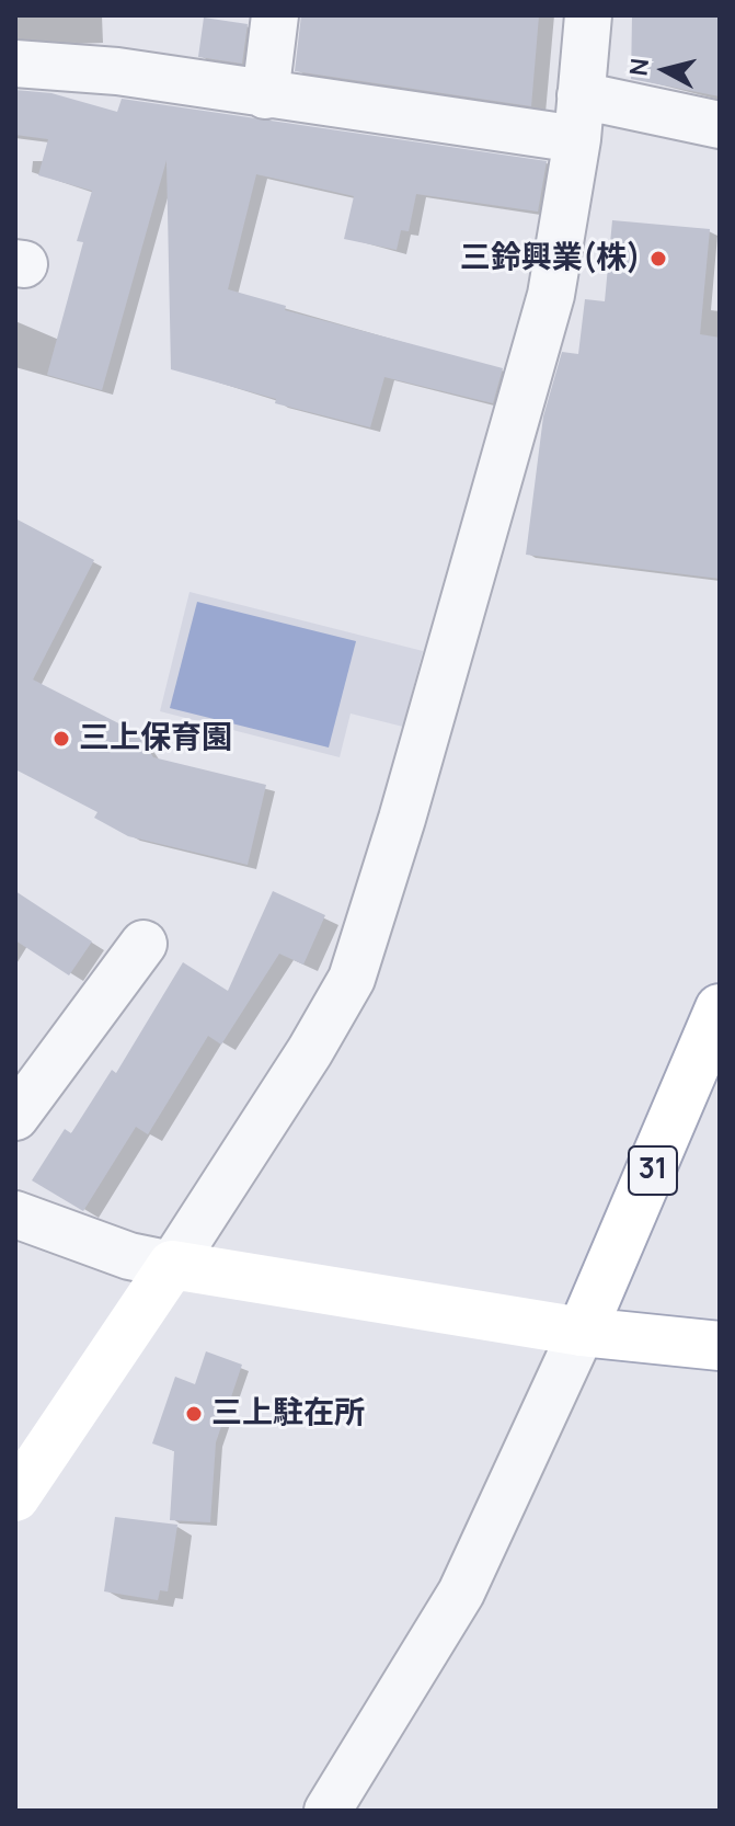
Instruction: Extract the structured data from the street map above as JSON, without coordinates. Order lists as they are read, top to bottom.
{
  "streets": {
    "street": ["31"]
  },
  "places": ["三鈴興業(株)", "三上保育園", "三上駐在所"],
  "north": "left"
}
